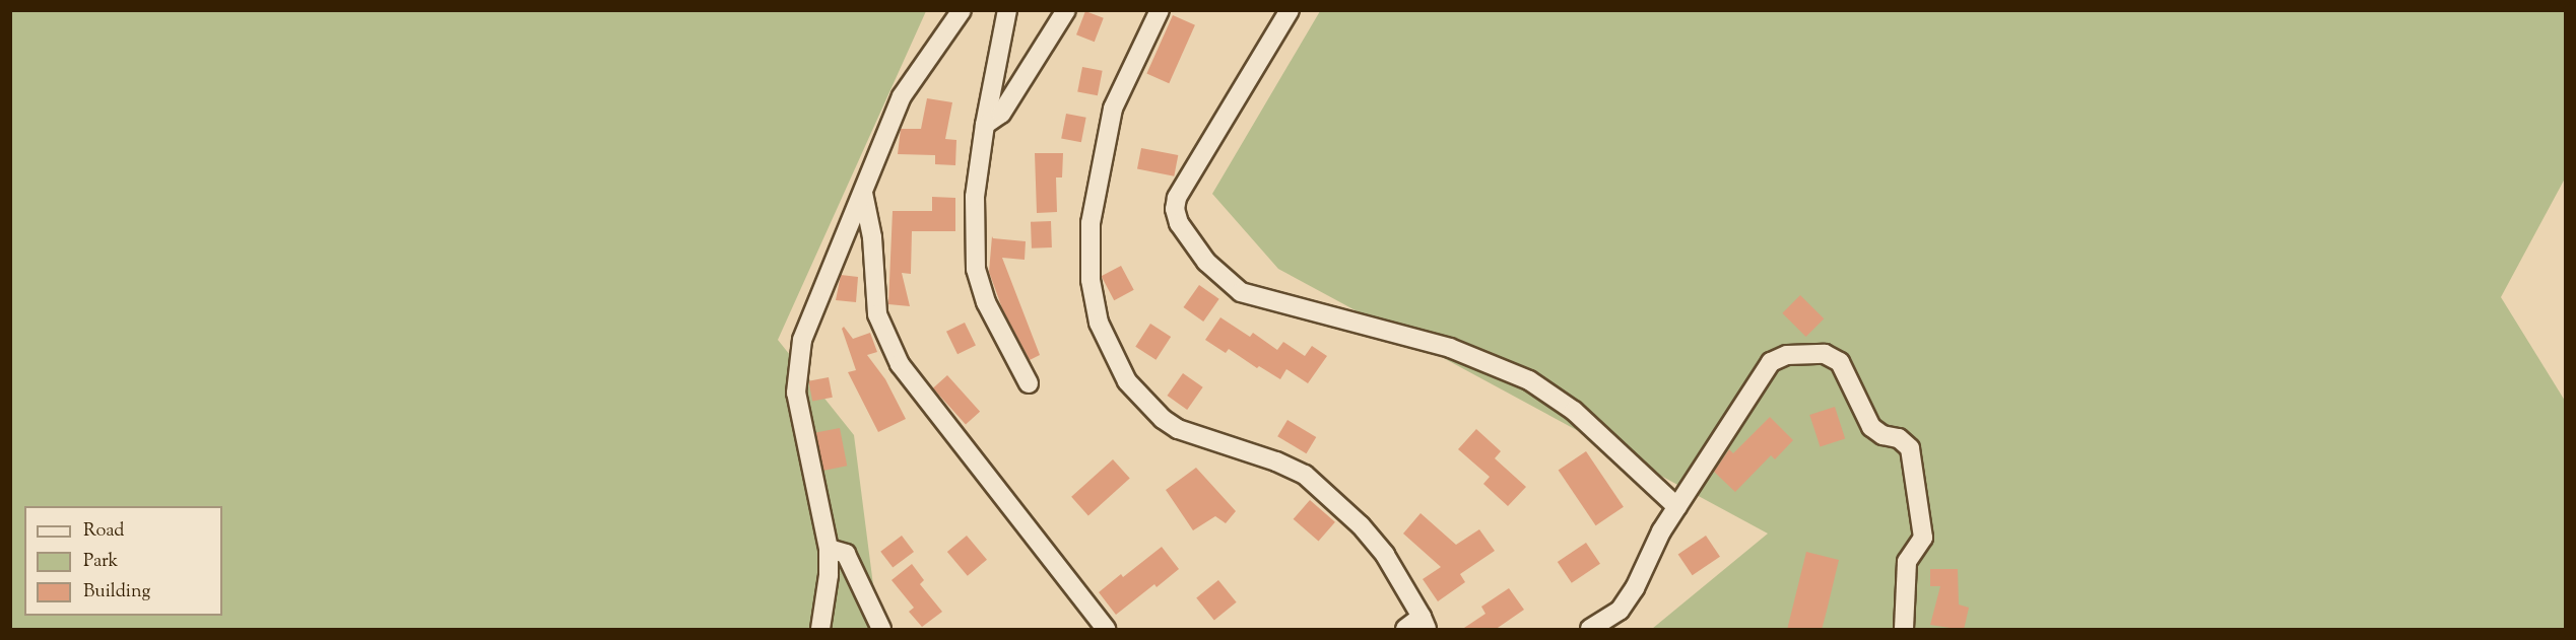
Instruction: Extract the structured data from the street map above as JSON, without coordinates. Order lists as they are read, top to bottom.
{
  "legend": ["Road", "Park", "Building"]
}
